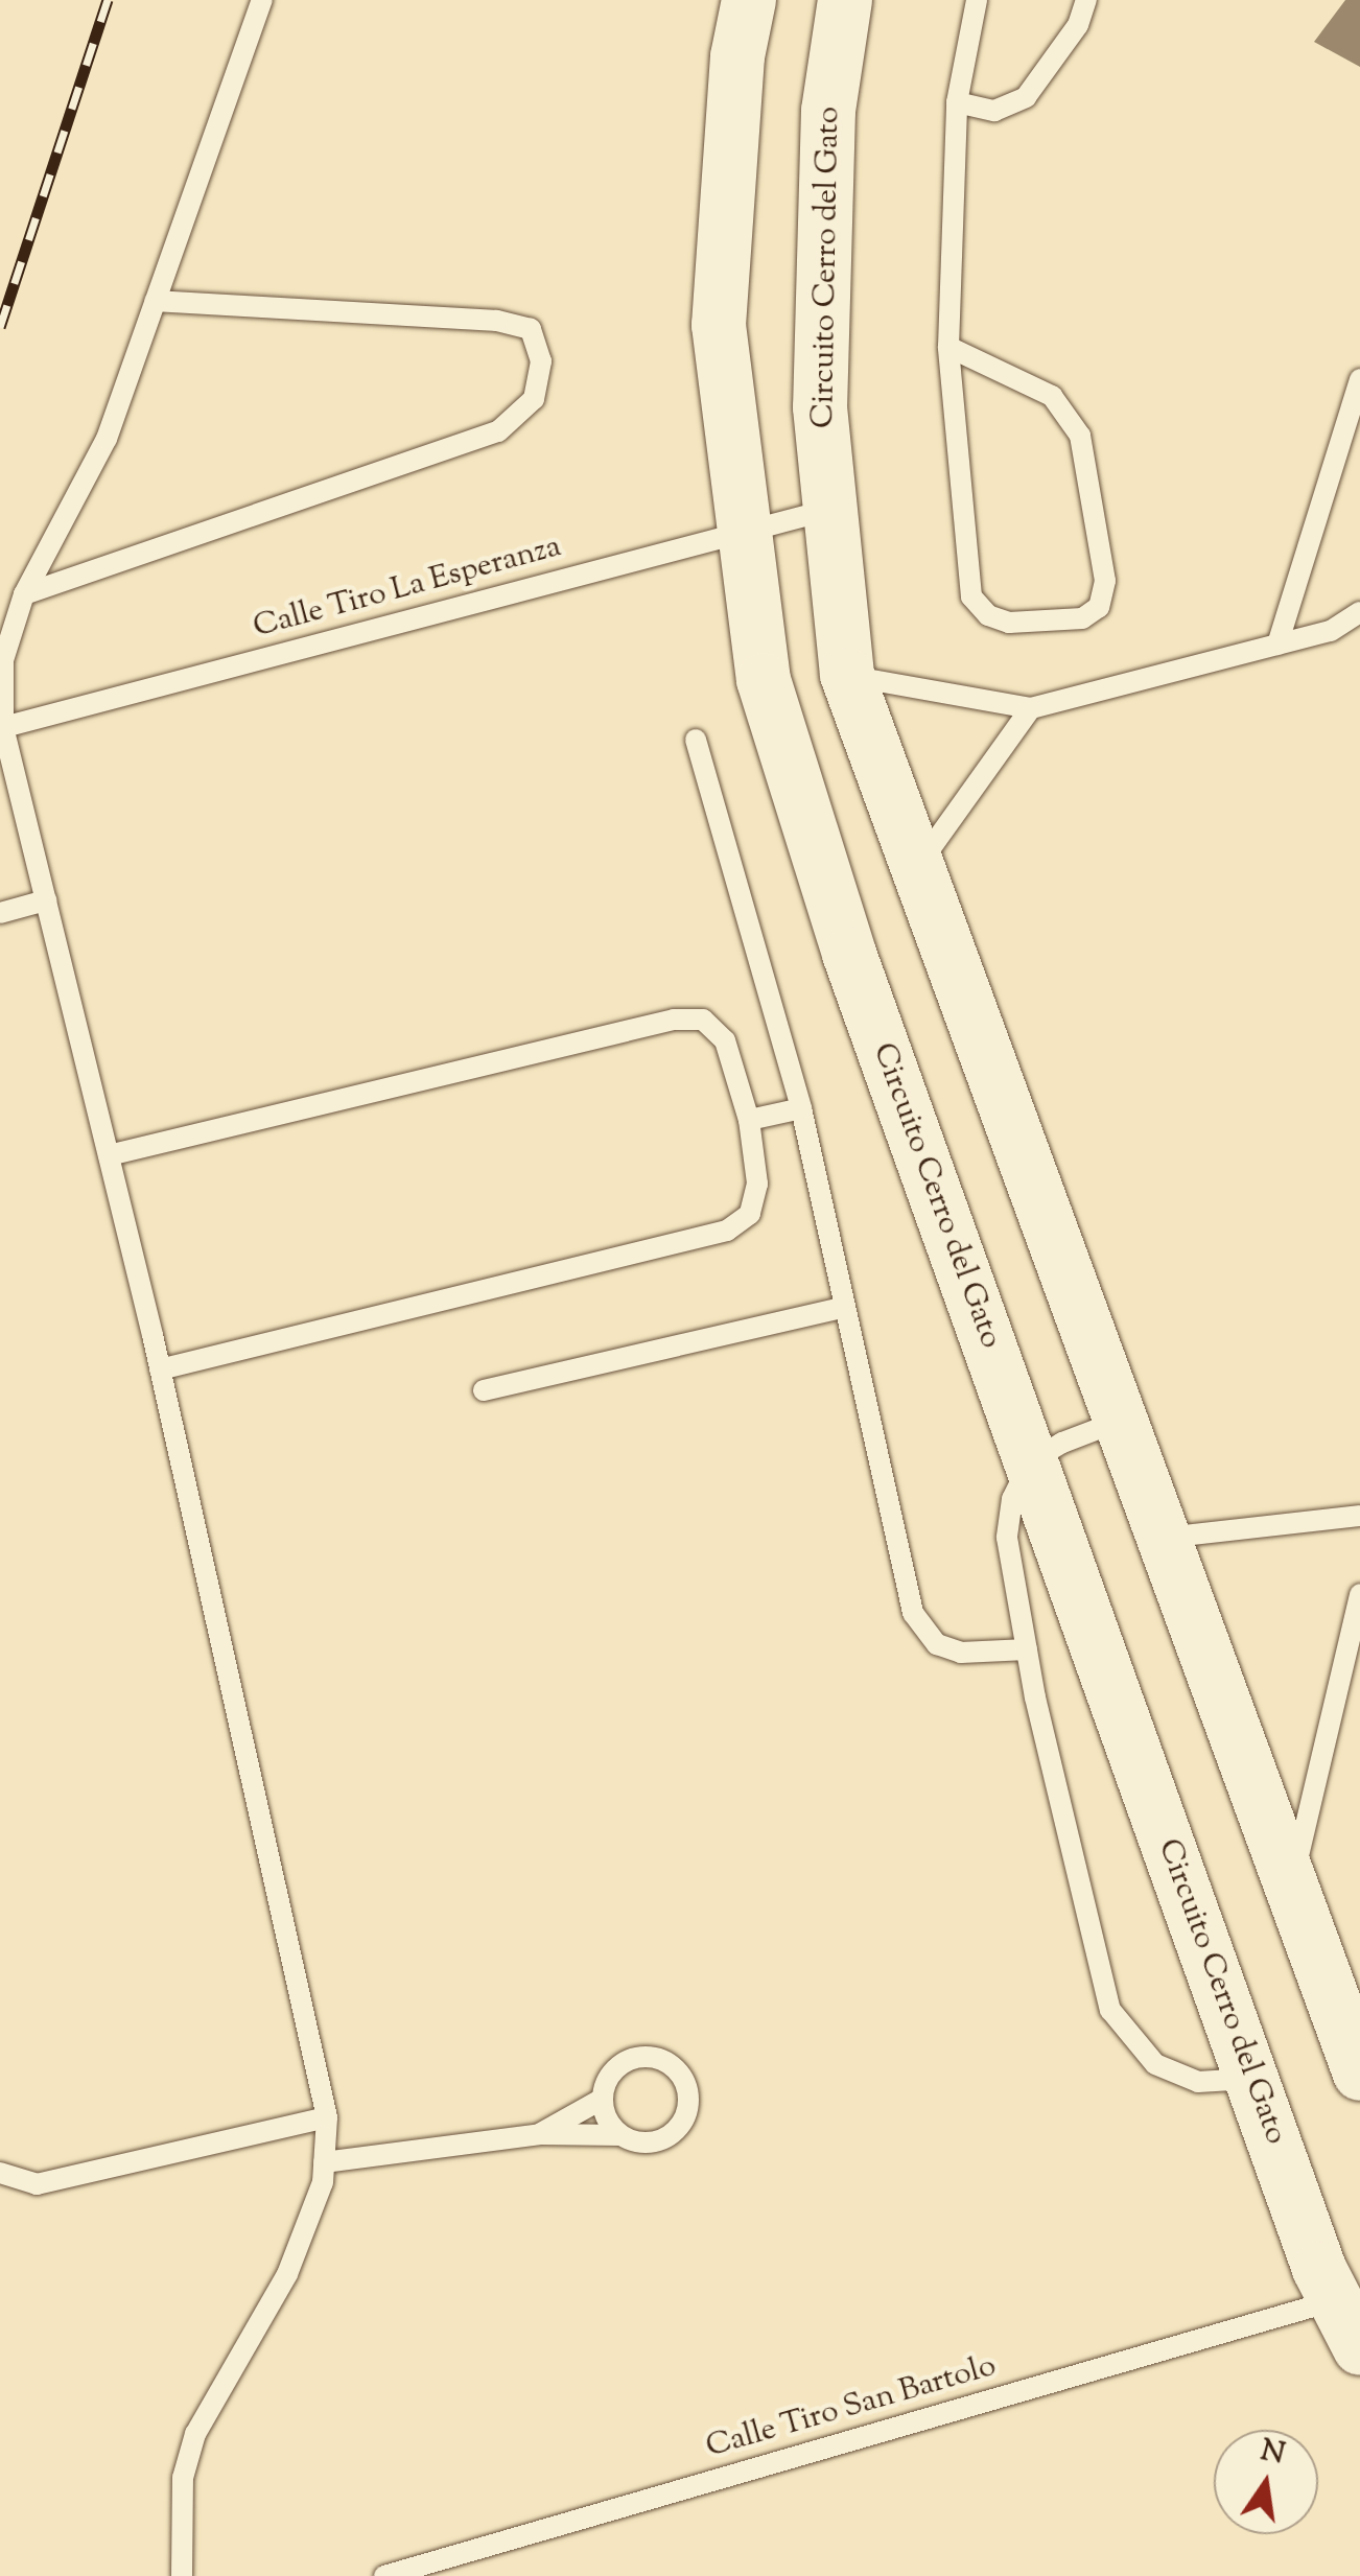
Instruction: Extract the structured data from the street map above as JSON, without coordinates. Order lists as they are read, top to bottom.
{
  "streets": {
    "street": ["Circuito Cerro del Gato"],
    "lane": ["Calle Tiro La Esperanza", "Calle Tiro San Bartolo"]
  },
  "crossings": [
    ["Circuito Cerro del Gato", "Calle Tiro La Esperanza"],
    ["Circuito Cerro del Gato", "Calle Tiro San Bartolo"]
  ],
  "north": "top"
}
